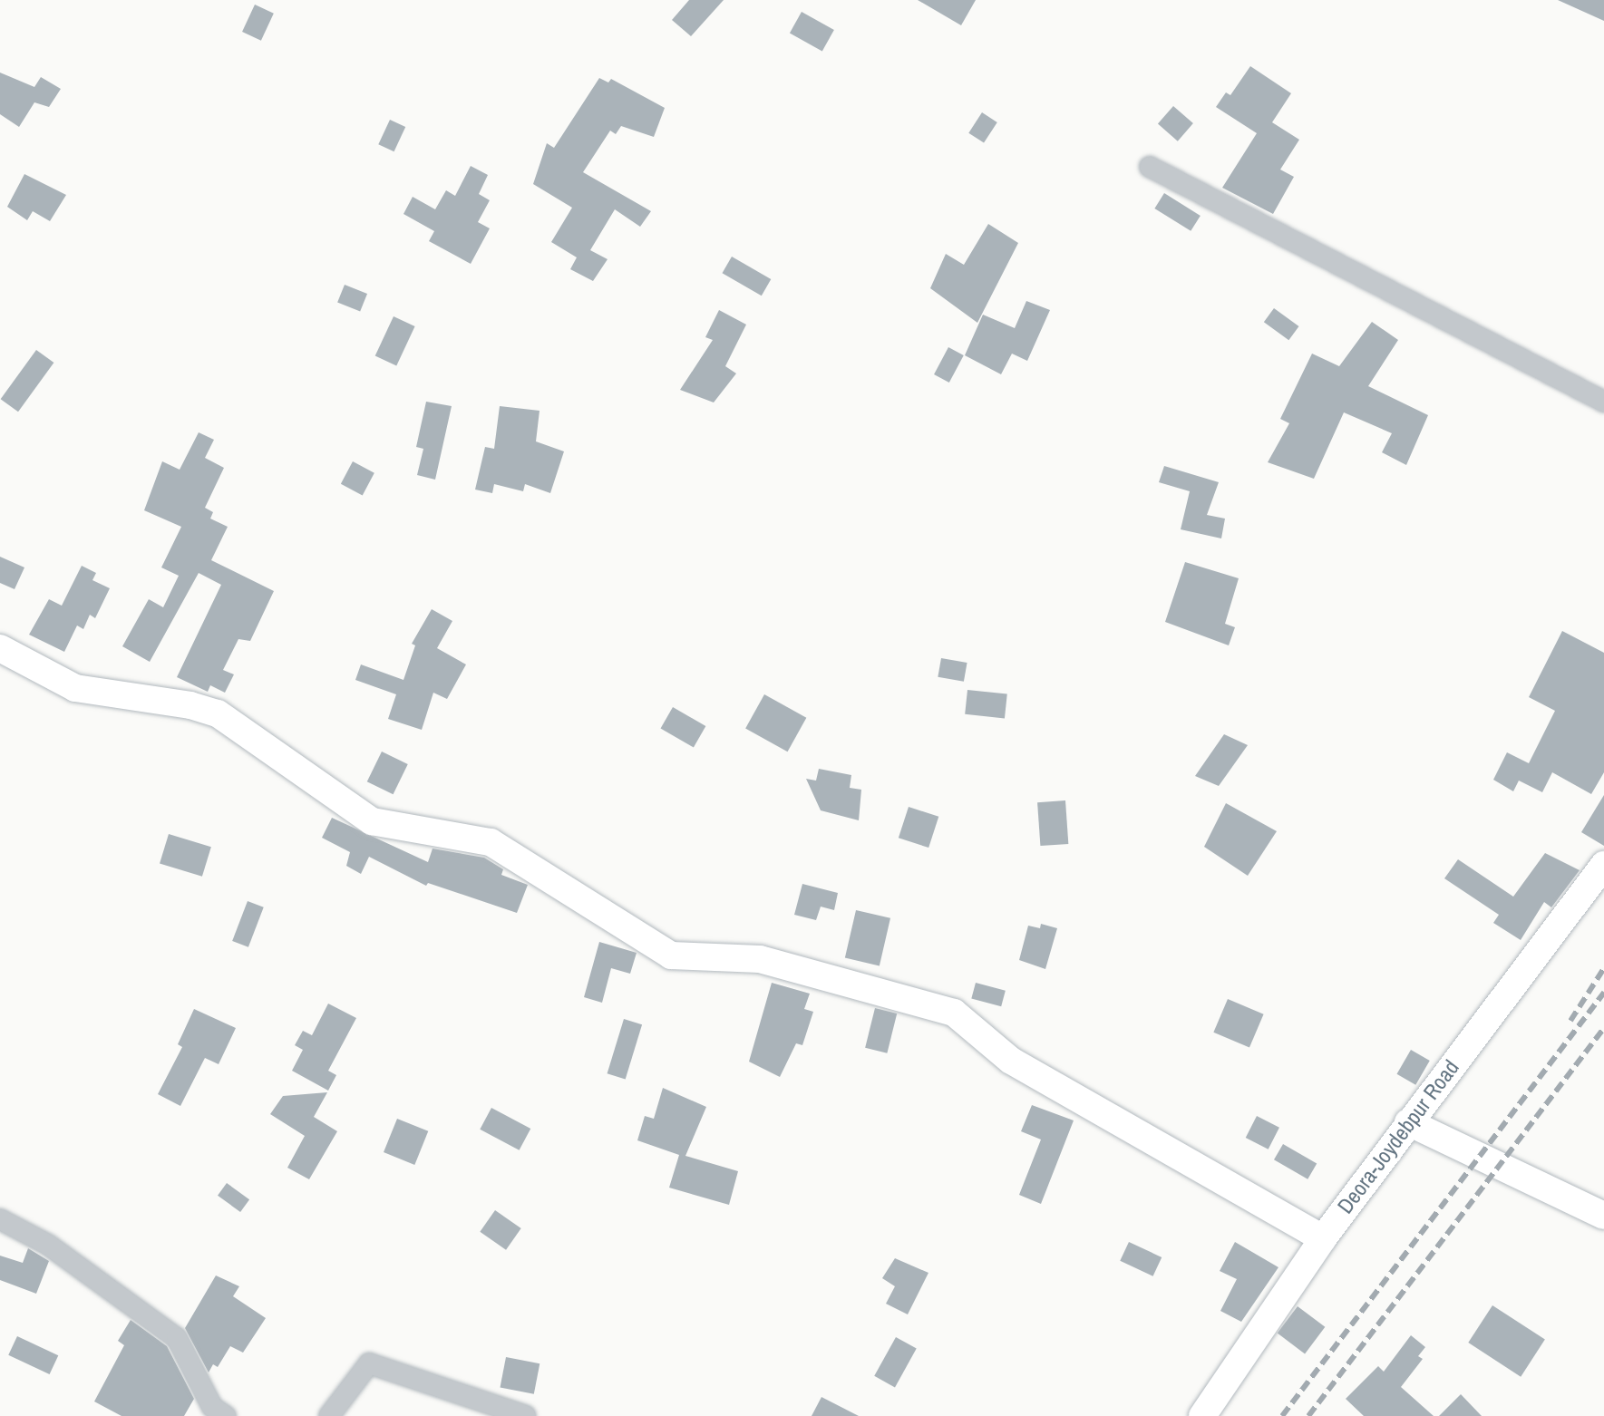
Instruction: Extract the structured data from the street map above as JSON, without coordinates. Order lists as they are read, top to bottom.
{
  "streets": {
    "street": ["Deora-Joydebpur Road"]
  }
}
